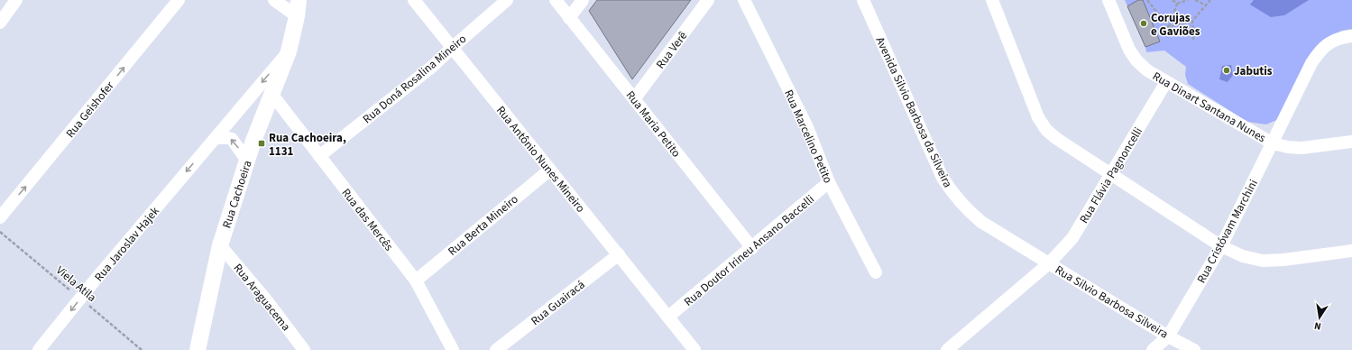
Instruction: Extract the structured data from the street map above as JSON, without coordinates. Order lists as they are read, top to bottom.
{
  "streets": {
    "main road": ["Rua Cachoeira"],
    "street": [
      "Rua Verê",
      "Rua Doná Rosalina Mineiro",
      "Rua Dinart Santana Nunes",
      "Rua Geishofer",
      "Avenida Silvio Barbosa da Silveira",
      "Rua Maria Petito",
      "Rua Marcelino Petito",
      "Rua Antônio Nunes Mineiro",
      "Rua Flávia Pagnoncelli",
      "Rua das Mercês",
      "Rua Berta Mineiro",
      "Rua Cristóvam Marchini",
      "Rua Jaroslav Hajek",
      "Rua Doutor Irineu Ansano Baccelli",
      "Rua Araguacema",
      "Rua Silvio Barbosa Silveira",
      "Rua Guairacá"
    ],
    "path": ["Viela Atila"]
  },
  "crossings": [
    ["Rua Verê", "Rua Maria Petito"],
    ["Rua Doná Rosalina Mineiro", "Rua Antônio Nunes Mineiro"],
    ["Rua Doná Rosalina Mineiro", "Rua das Mercês"],
    ["Rua Dinart Santana Nunes", "Rua Flávia Pagnoncelli"],
    ["Rua Dinart Santana Nunes", "Rua Cristóvam Marchini"],
    ["Avenida Silvio Barbosa da Silveira", "Rua Flávia Pagnoncelli"],
    ["Avenida Silvio Barbosa da Silveira", "Rua Silvio Barbosa Silveira"],
    ["Rua Maria Petito", "Rua Doutor Irineu Ansano Baccelli"],
    ["Rua Marcelino Petito", "Rua Doutor Irineu Ansano Baccelli"],
    ["Rua Antônio Nunes Mineiro", "Rua Berta Mineiro"],
    ["Rua Antônio Nunes Mineiro", "Rua Doutor Irineu Ansano Baccelli"],
    ["Rua Antônio Nunes Mineiro", "Rua Guairacá"],
    ["Rua Flávia Pagnoncelli", "Rua Silvio Barbosa Silveira"],
    ["Rua Cachoeira", "Rua das Mercês"],
    ["Rua Cachoeira", "Rua Jaroslav Hajek"],
    ["Rua Cachoeira", "Rua Araguacema"],
    ["Rua das Mercês", "Rua Berta Mineiro"],
    ["Rua Cristóvam Marchini", "Rua Silvio Barbosa Silveira"],
    ["Rua Jaroslav Hajek", "Viela Atila"]
  ],
  "one_way": ["Rua Geishofer", "Rua Jaroslav Hajek"],
  "places": {
    "other": ["Corujas e Gaviões", "Jabutis"],
    "transit": ["Rua Cachoeira, 1131"]
  },
  "north": "bottom"
}
